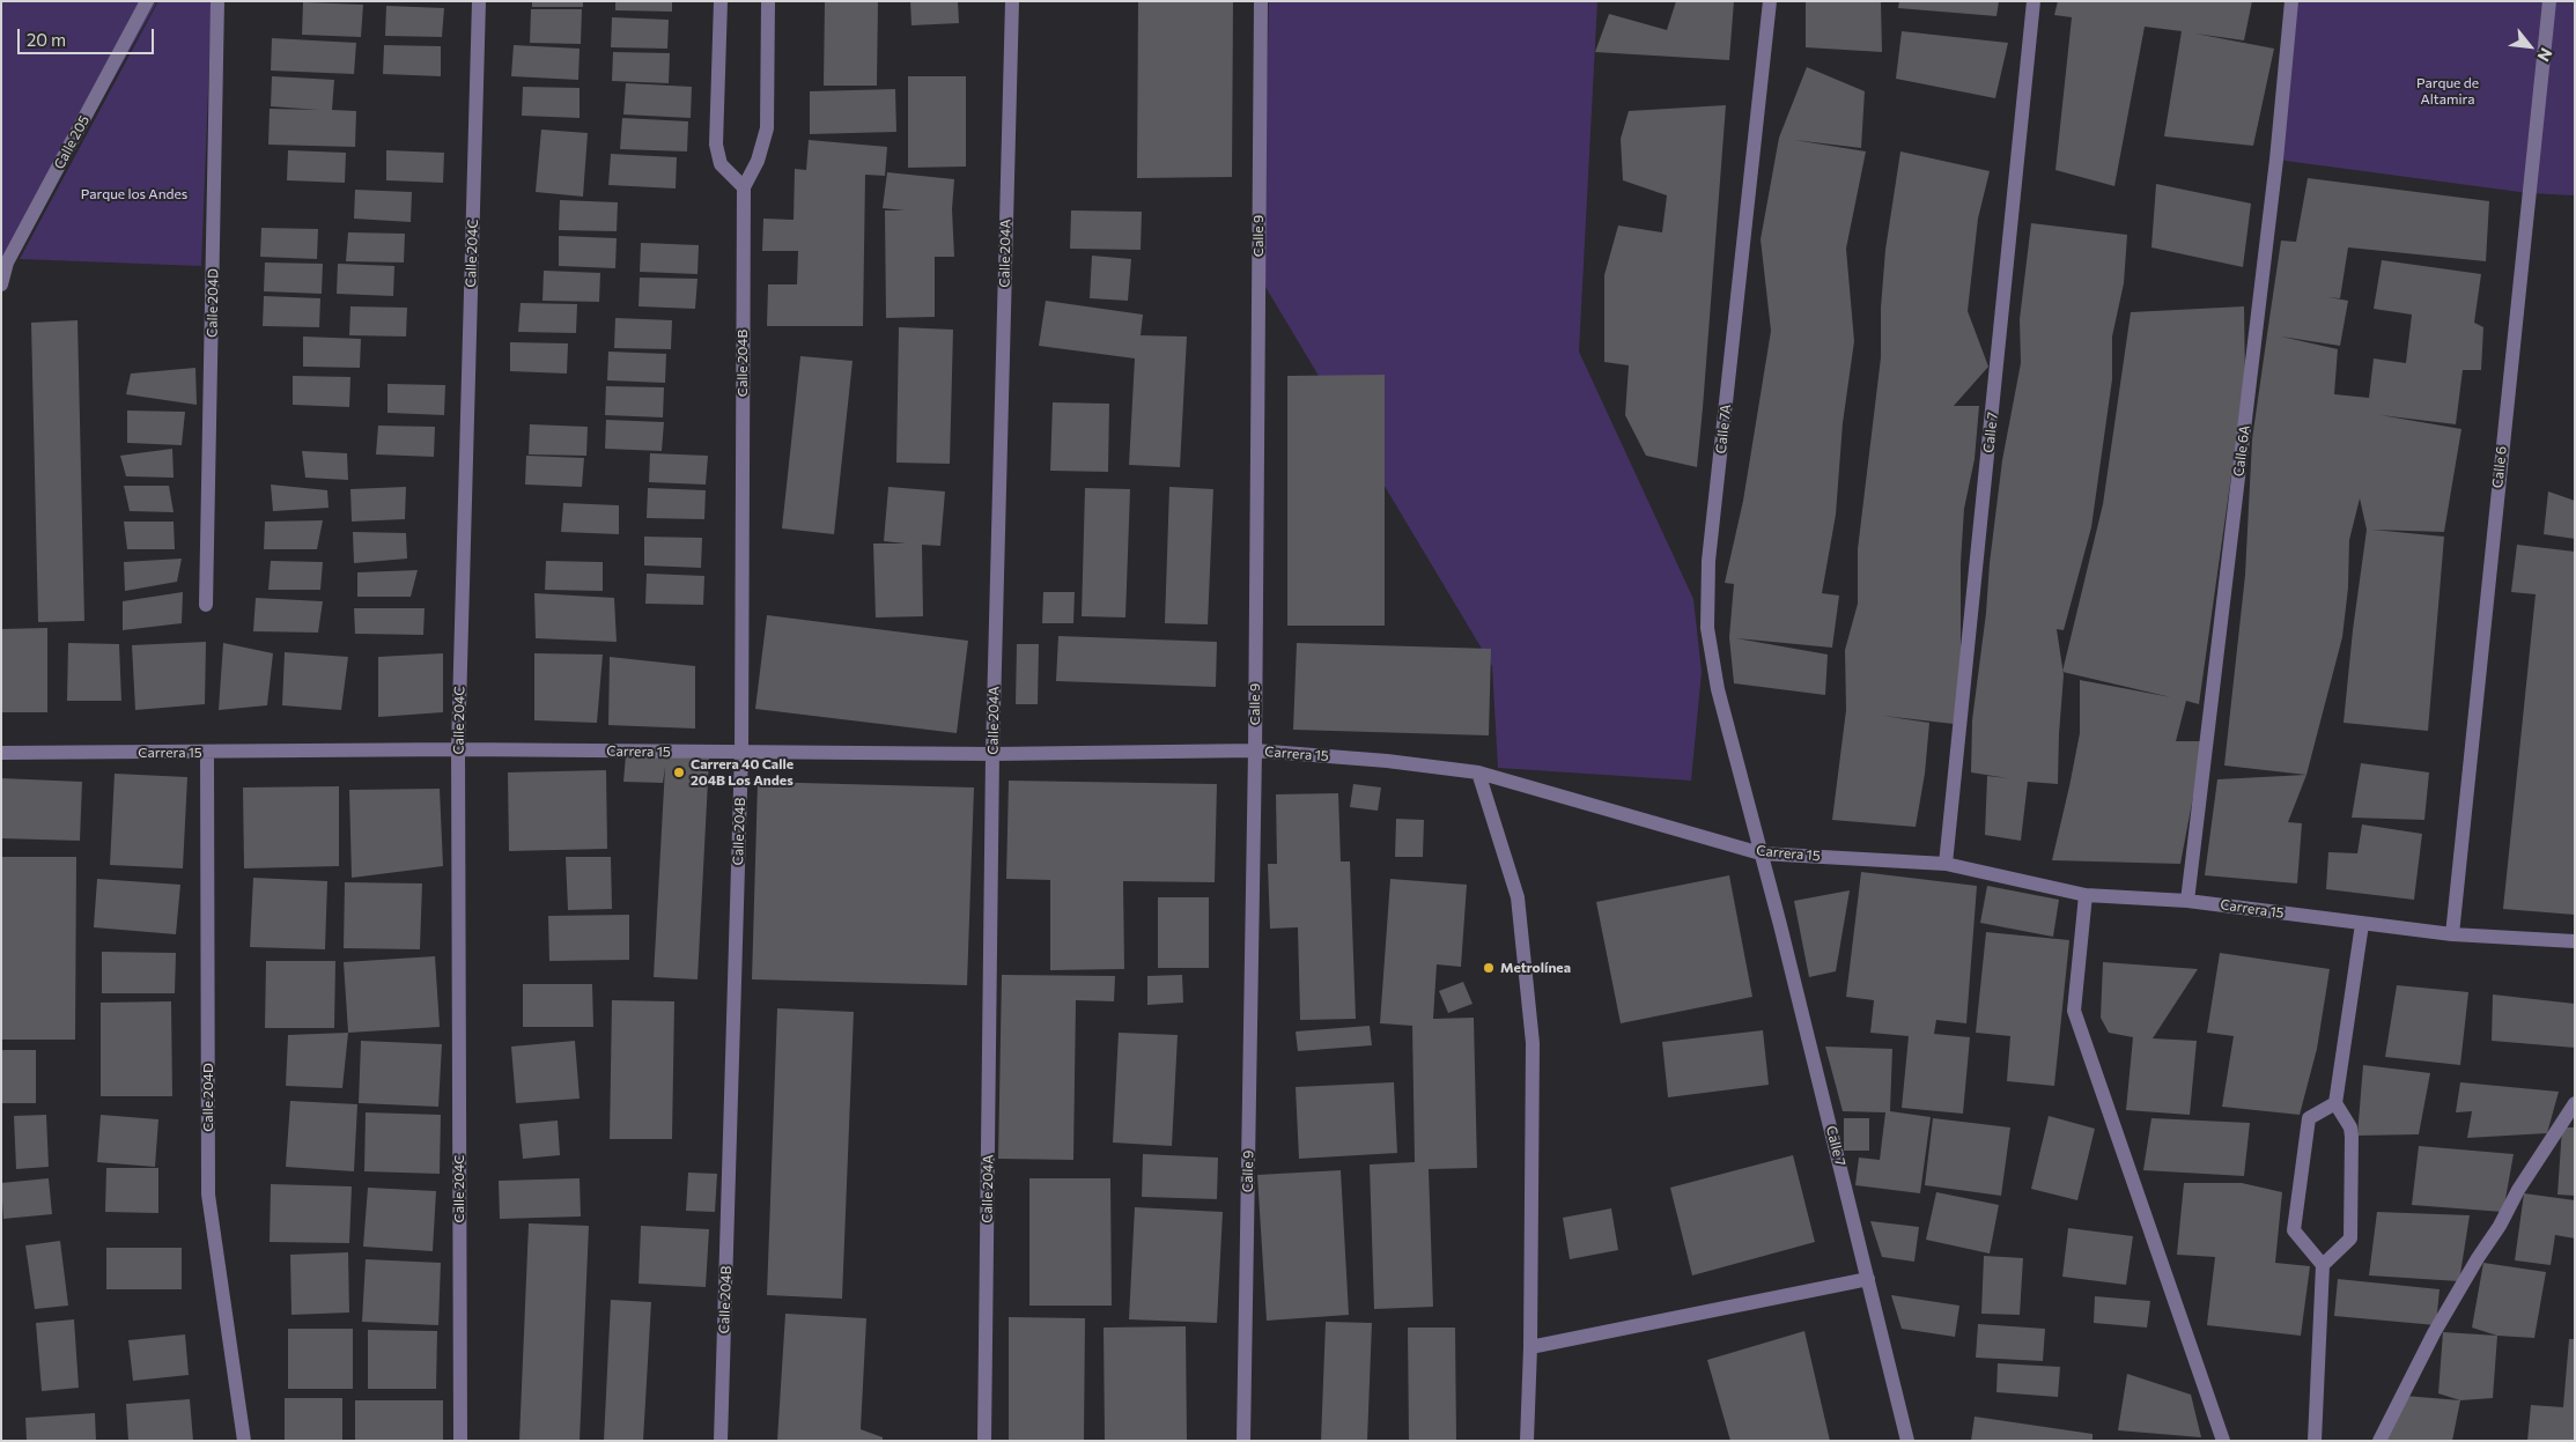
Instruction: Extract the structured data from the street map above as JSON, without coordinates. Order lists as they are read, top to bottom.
{
  "streets": {
    "street": [
      "Calle 205",
      "Calle 9",
      "Calle 204C",
      "Calle 204A",
      "Calle 204D",
      "Calle 204B",
      "Calle 7A",
      "Calle 7",
      "Calle 6A",
      "Calle 6",
      "Carrera 15"
    ]
  },
  "crossings": [
    ["Calle 9", "Carrera 15"],
    ["Calle 204C", "Carrera 15"],
    ["Calle 204A", "Carrera 15"],
    ["Calle 204D", "Carrera 15"],
    ["Calle 204B", "Carrera 15"],
    ["Calle 7A", "Calle 7"],
    ["Calle 7A", "Carrera 15"],
    ["Calle 7", "Carrera 15"],
    ["Calle 6A", "Carrera 15"],
    ["Calle 6", "Carrera 15"]
  ],
  "parks": ["Parque de Altamira", "Parque los Andes"],
  "places": ["Carrera 40 Calle 204B Los Andes", "Metrolínea"],
  "scale_bar": "20 m",
  "north": "bottom right"
}
